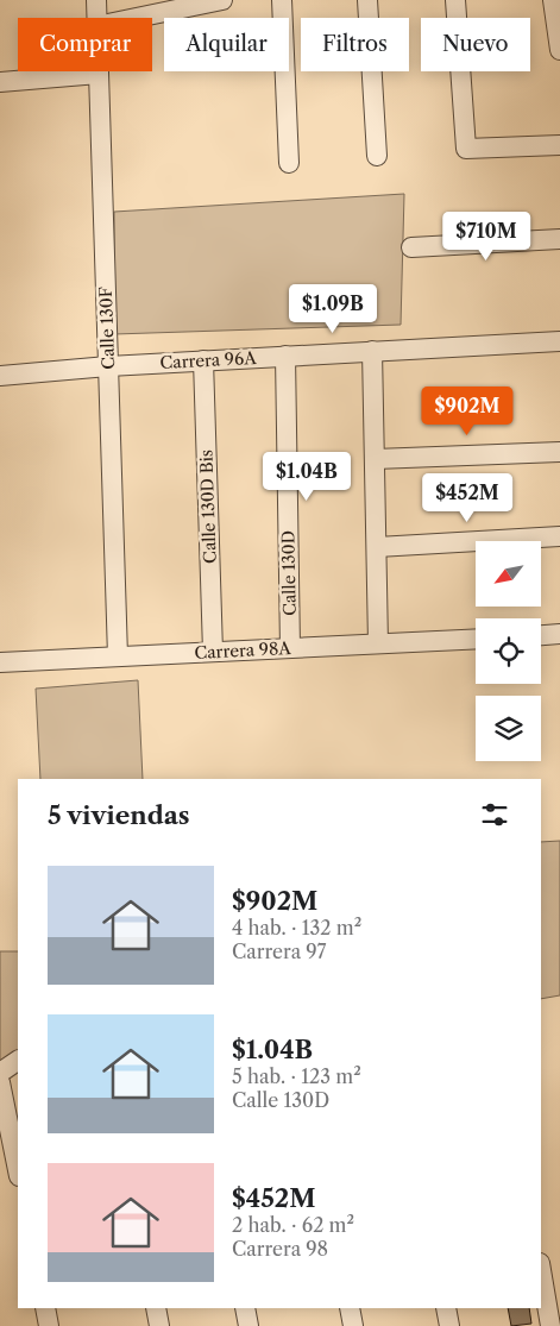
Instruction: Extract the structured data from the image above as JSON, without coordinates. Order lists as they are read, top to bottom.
{
  "streets": {
    "street": [
      "Calle 130F",
      "Carrera 96A",
      "Calle 130D Bis",
      "Calle 130D",
      "Carrera 98A"
    ]
  },
  "crossings": [
    ["Calle 130F", "Carrera 96A"],
    ["Calle 130F", "Carrera 98A"],
    ["Carrera 96A", "Calle 130D Bis"],
    ["Carrera 96A", "Calle 130D"],
    ["Calle 130D Bis", "Carrera 98A"],
    ["Calle 130D", "Carrera 98A"]
  ],
  "north": "bottom left",
  "page": {
    "chip": [
      "Comprar",
      "Alquilar",
      "Filtros",
      "Nuevo"
    ],
    "price": [
      "$710M",
      "$1.09B",
      "$902M",
      "$1.04B",
      "$452M"
    ],
    "heading": "5 viviendas",
    "list": [
      {
        "name": "$902M",
        "note": "4 hab. · 132 m² · Carrera 97"
      },
      {
        "name": "$1.04B",
        "note": "5 hab. · 123 m² · Calle 130D"
      },
      {
        "name": "$452M",
        "note": "2 hab. · 62 m² · Carrera 98"
      }
    ]
  }
}
